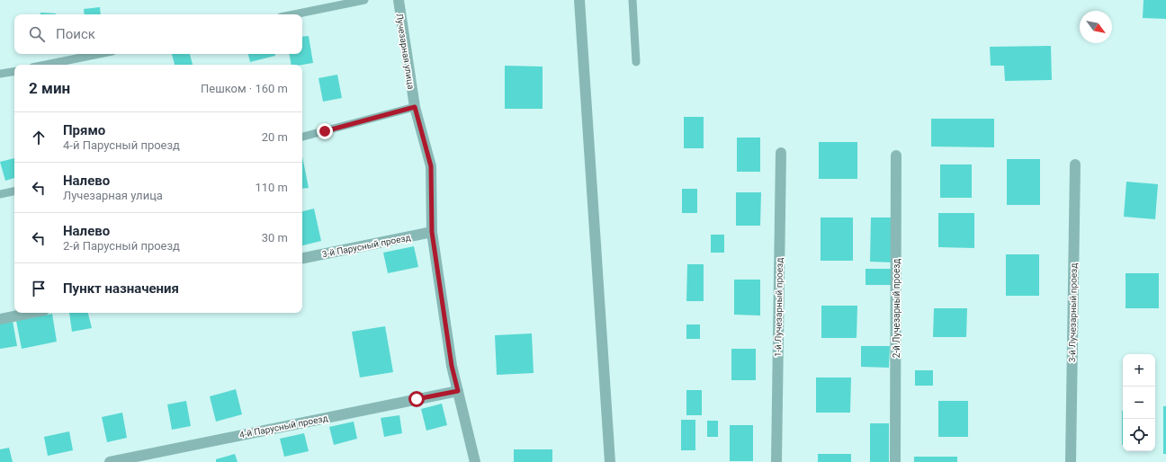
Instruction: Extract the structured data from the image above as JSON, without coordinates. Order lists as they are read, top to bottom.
{
  "streets": {
    "street": [
      "Лучезарная улица",
      "3-й Парусный проезд",
      "1-й Лучезарный проезд",
      "2-й Лучезарный проезд",
      "3-й Лучезарный проезд",
      "4-й Парусный проезд"
    ]
  },
  "crossings": [
    ["Лучезарная улица", "3-й Парусный проезд"],
    ["Лучезарная улица", "4-й Парусный проезд"]
  ],
  "north": "bottom right",
  "page": {
    "search": "Поиск",
    "heading": ["2 мин", "Пешком · 160 m"],
    "list": [
      ["Прямо", "4-й Парусный проезд", "20 m"],
      ["Налево", "Лучезарная улица", "110 m"],
      ["Налево", "2-й Парусный проезд", "30 m"],
      "Пункт назначения"
    ],
    "map_buttons": ["+", "−"]
  }
}
